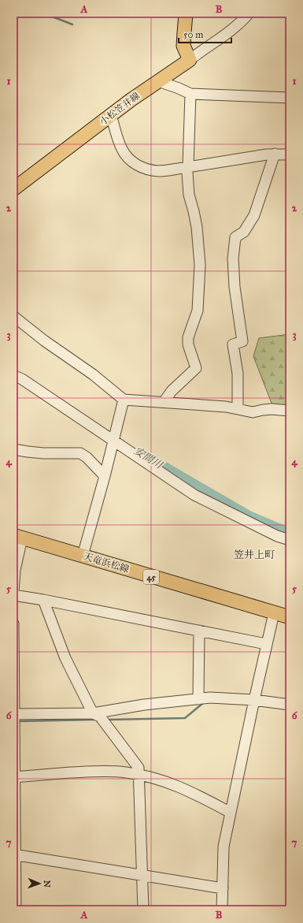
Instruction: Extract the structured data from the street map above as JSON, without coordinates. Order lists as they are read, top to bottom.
{
  "streets": {
    "main road": ["小松笠井線", "天竜浜松線", "45"]
  },
  "districts": ["笠井上町"],
  "water": ["安間川"],
  "scale_bar": "50 m",
  "north": "right",
  "grid": {
    "columns": ["A", "B"],
    "rows": [
      "1",
      "2",
      "3",
      "4",
      "5",
      "6",
      "7"
    ]
  }
}
